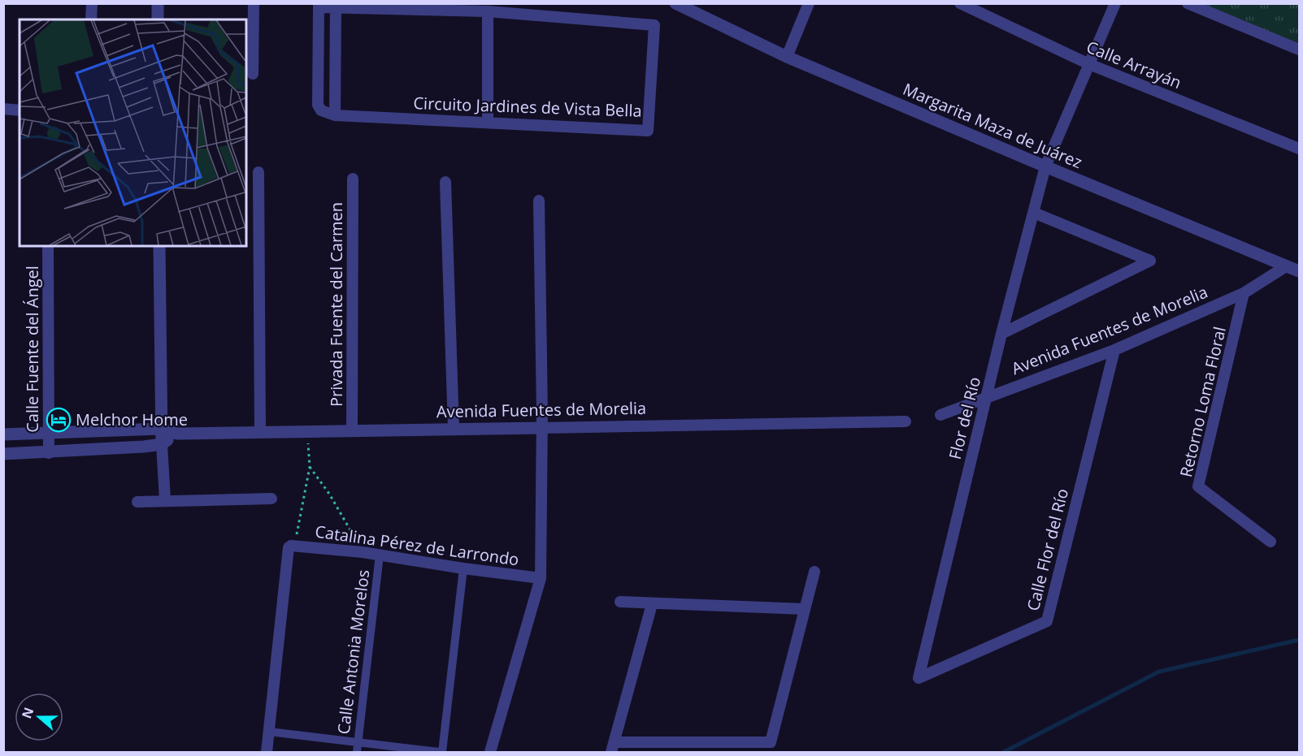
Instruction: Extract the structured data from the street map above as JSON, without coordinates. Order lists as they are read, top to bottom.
{
  "streets": {
    "street": [
      "Calle Arrayán",
      "Circuito Jardines de Vista Bella",
      "Margarita Maza de Juárez",
      "Privada Fuente del Carmen",
      "Avenida Fuentes de Morelia",
      "Calle Fuente del Ángel",
      "Retorno Loma Floral",
      "Flor del Río",
      "Catalina Pérez de Larrondo",
      "Calle Flor del Río",
      "Calle Antonia Morelos"
    ]
  },
  "crossings": [
    ["Calle Arrayán", "Flor del Río"],
    ["Margarita Maza de Juárez", "Avenida Fuentes de Morelia"],
    ["Margarita Maza de Juárez", "Flor del Río"],
    ["Privada Fuente del Carmen", "Avenida Fuentes de Morelia"],
    ["Avenida Fuentes de Morelia", "Calle Fuente del Ángel"],
    ["Avenida Fuentes de Morelia", "Retorno Loma Floral"],
    ["Avenida Fuentes de Morelia", "Flor del Río"],
    ["Avenida Fuentes de Morelia", "Calle Flor del Río"],
    ["Flor del Río", "Calle Flor del Río"],
    ["Catalina Pérez de Larrondo", "Calle Antonia Morelos"]
  ],
  "places": {
    "hotel": ["Melchor Home"]
  },
  "north": "left"
}
